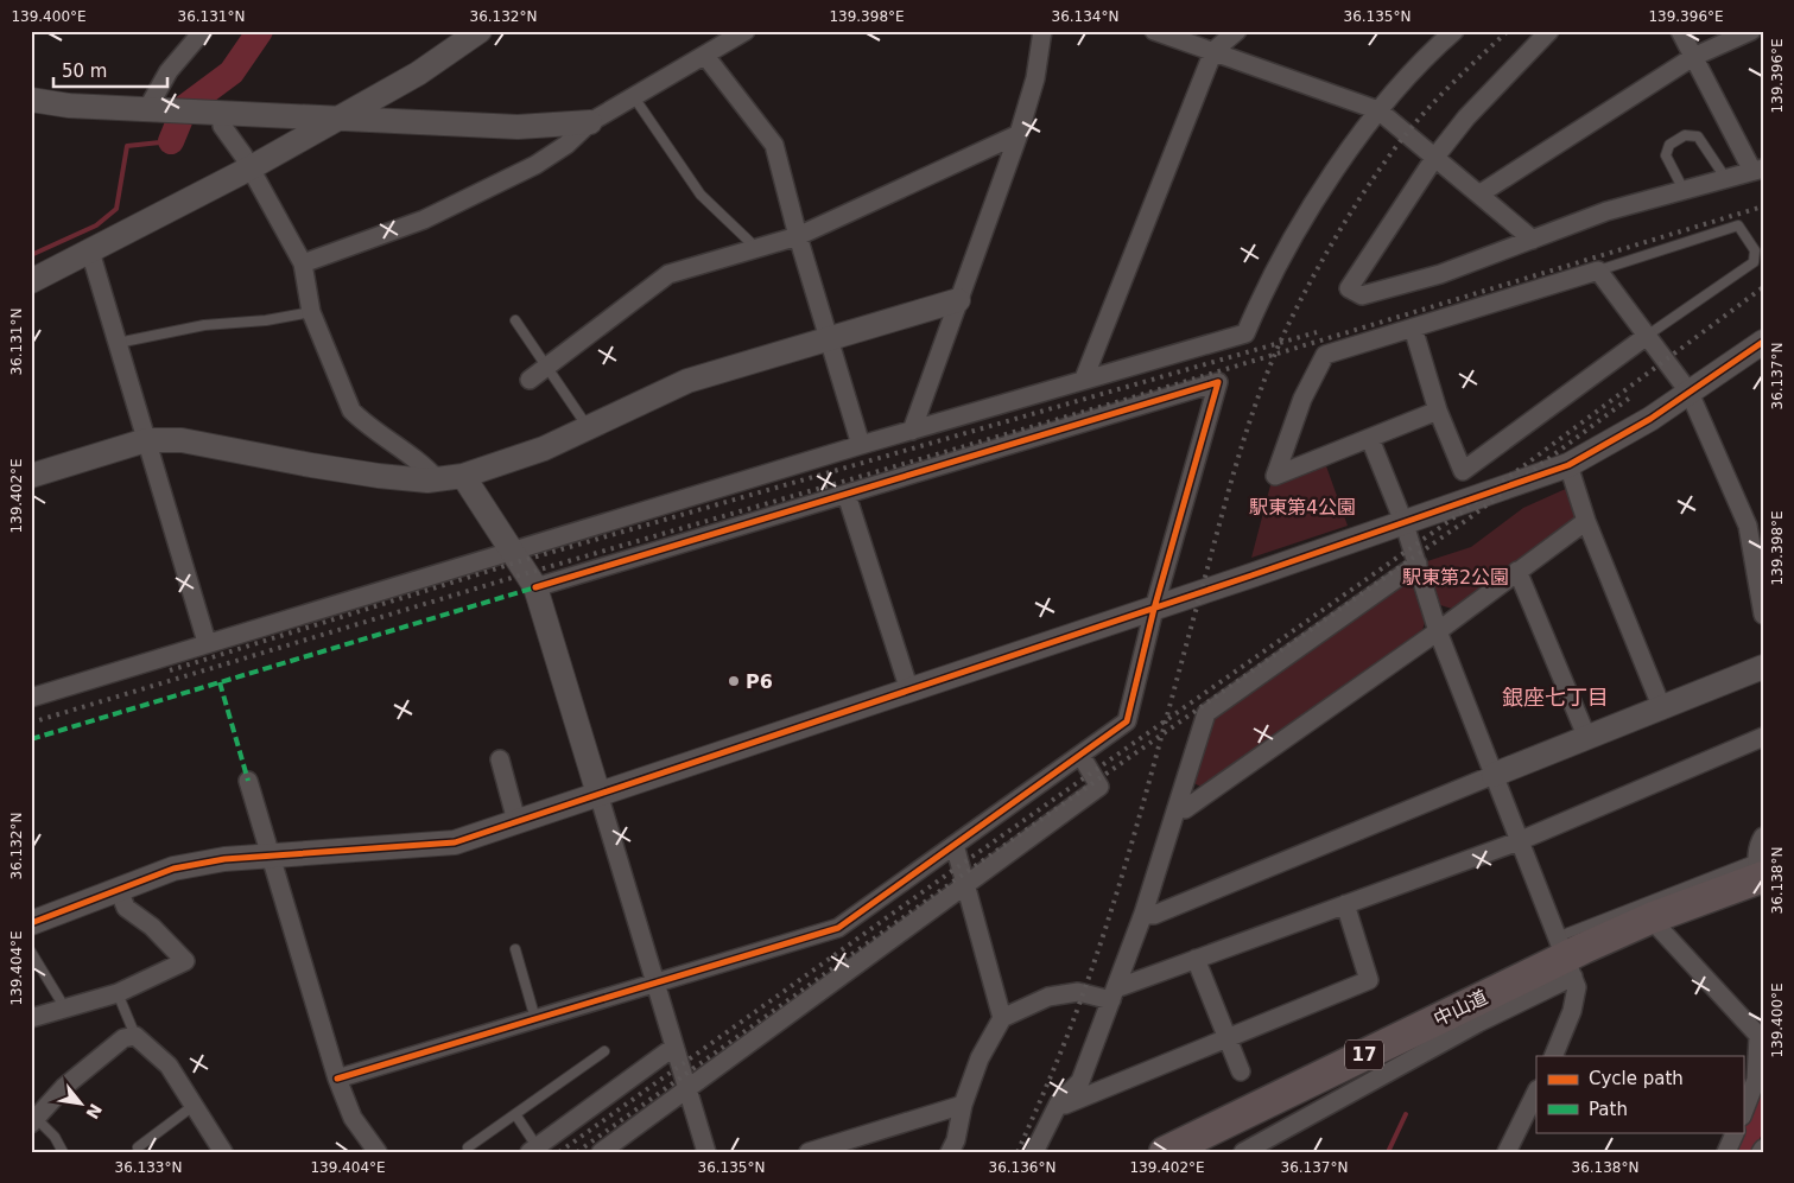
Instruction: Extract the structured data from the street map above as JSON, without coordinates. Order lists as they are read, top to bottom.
{
  "streets": {
    "highway": ["中山道", "17"]
  },
  "districts": ["銀座七丁目"],
  "parks": ["駅東第4公園", "駅東第2公園"],
  "places": ["P6"],
  "legend": ["Cycle path", "Path"],
  "scale_bar": "50 m",
  "north": "bottom right",
  "coordinates": [
    "139.400°E",
    "36.131°N",
    "36.132°N",
    "139.398°E",
    "36.134°N",
    "36.135°N",
    "139.396°E",
    "36.137°N",
    "139.402°E",
    "36.138°N",
    "139.404°E",
    "36.133°N",
    "36.136°N"
  ]
}
